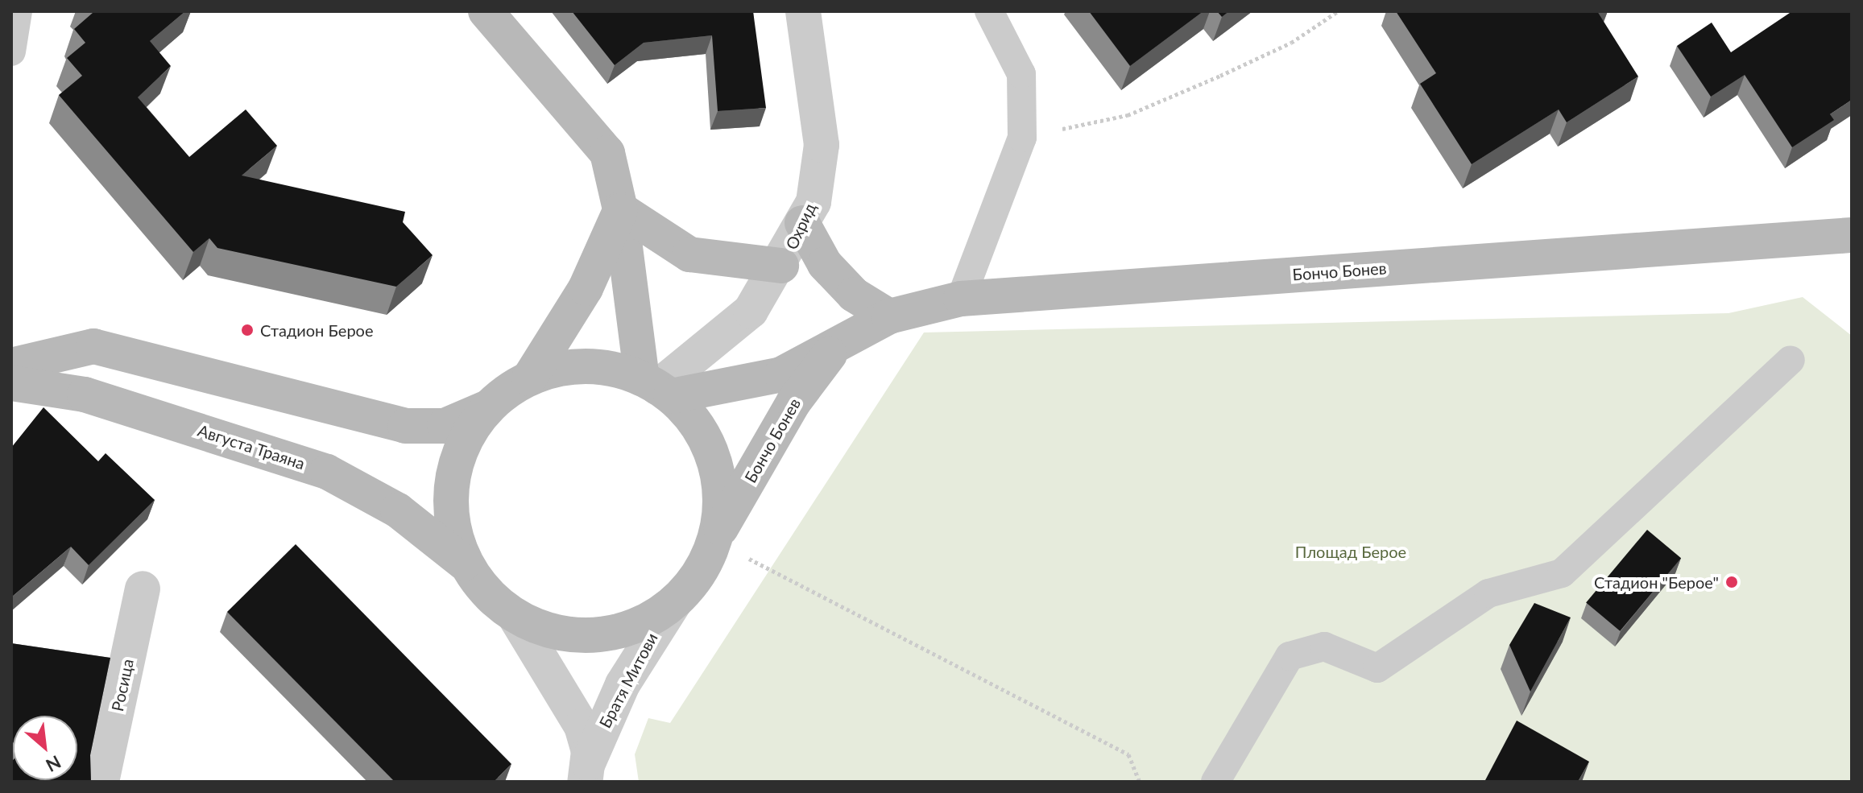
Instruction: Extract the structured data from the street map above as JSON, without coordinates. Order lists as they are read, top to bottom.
{
  "streets": {
    "street": [
      "Охрид",
      "Бончо Бонев",
      "Августа Траяна",
      "Братя Митови",
      "Росица"
    ]
  },
  "crossings": [
    ["Охрид", "Бончо Бонев"],
    ["Бончо Бонев", "Августа Траяна"],
    ["Бончо Бонев", "Братя Митови"],
    ["Августа Траяна", "Братя Митови"]
  ],
  "parks": ["Площад Берое"],
  "places": ["Стадион Берое", "Стадион \"Берое\""],
  "north": "bottom right"
}
